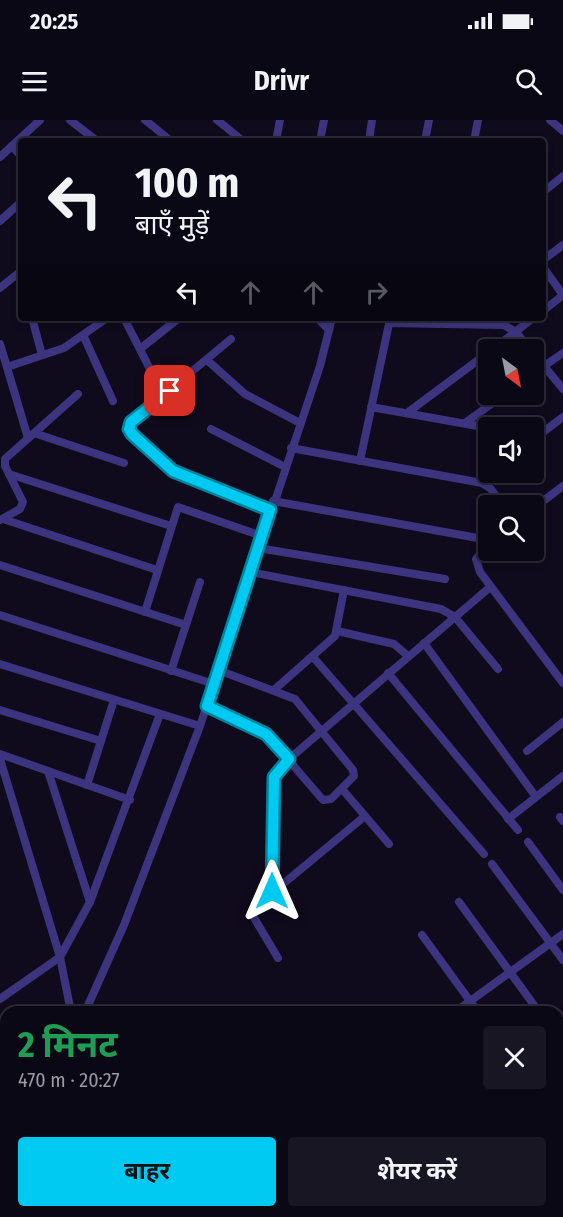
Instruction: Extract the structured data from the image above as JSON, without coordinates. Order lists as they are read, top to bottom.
{
  "north": "bottom right",
  "page": {
    "status": "20:25",
    "header": "Drivr",
    "turn": ["100 m", "बाएँ मुड़ें"],
    "heading": ["2 मिनट", "470 m · 20:27"],
    "buttons": ["बाहर", "शेयर करें"]
  }
}
